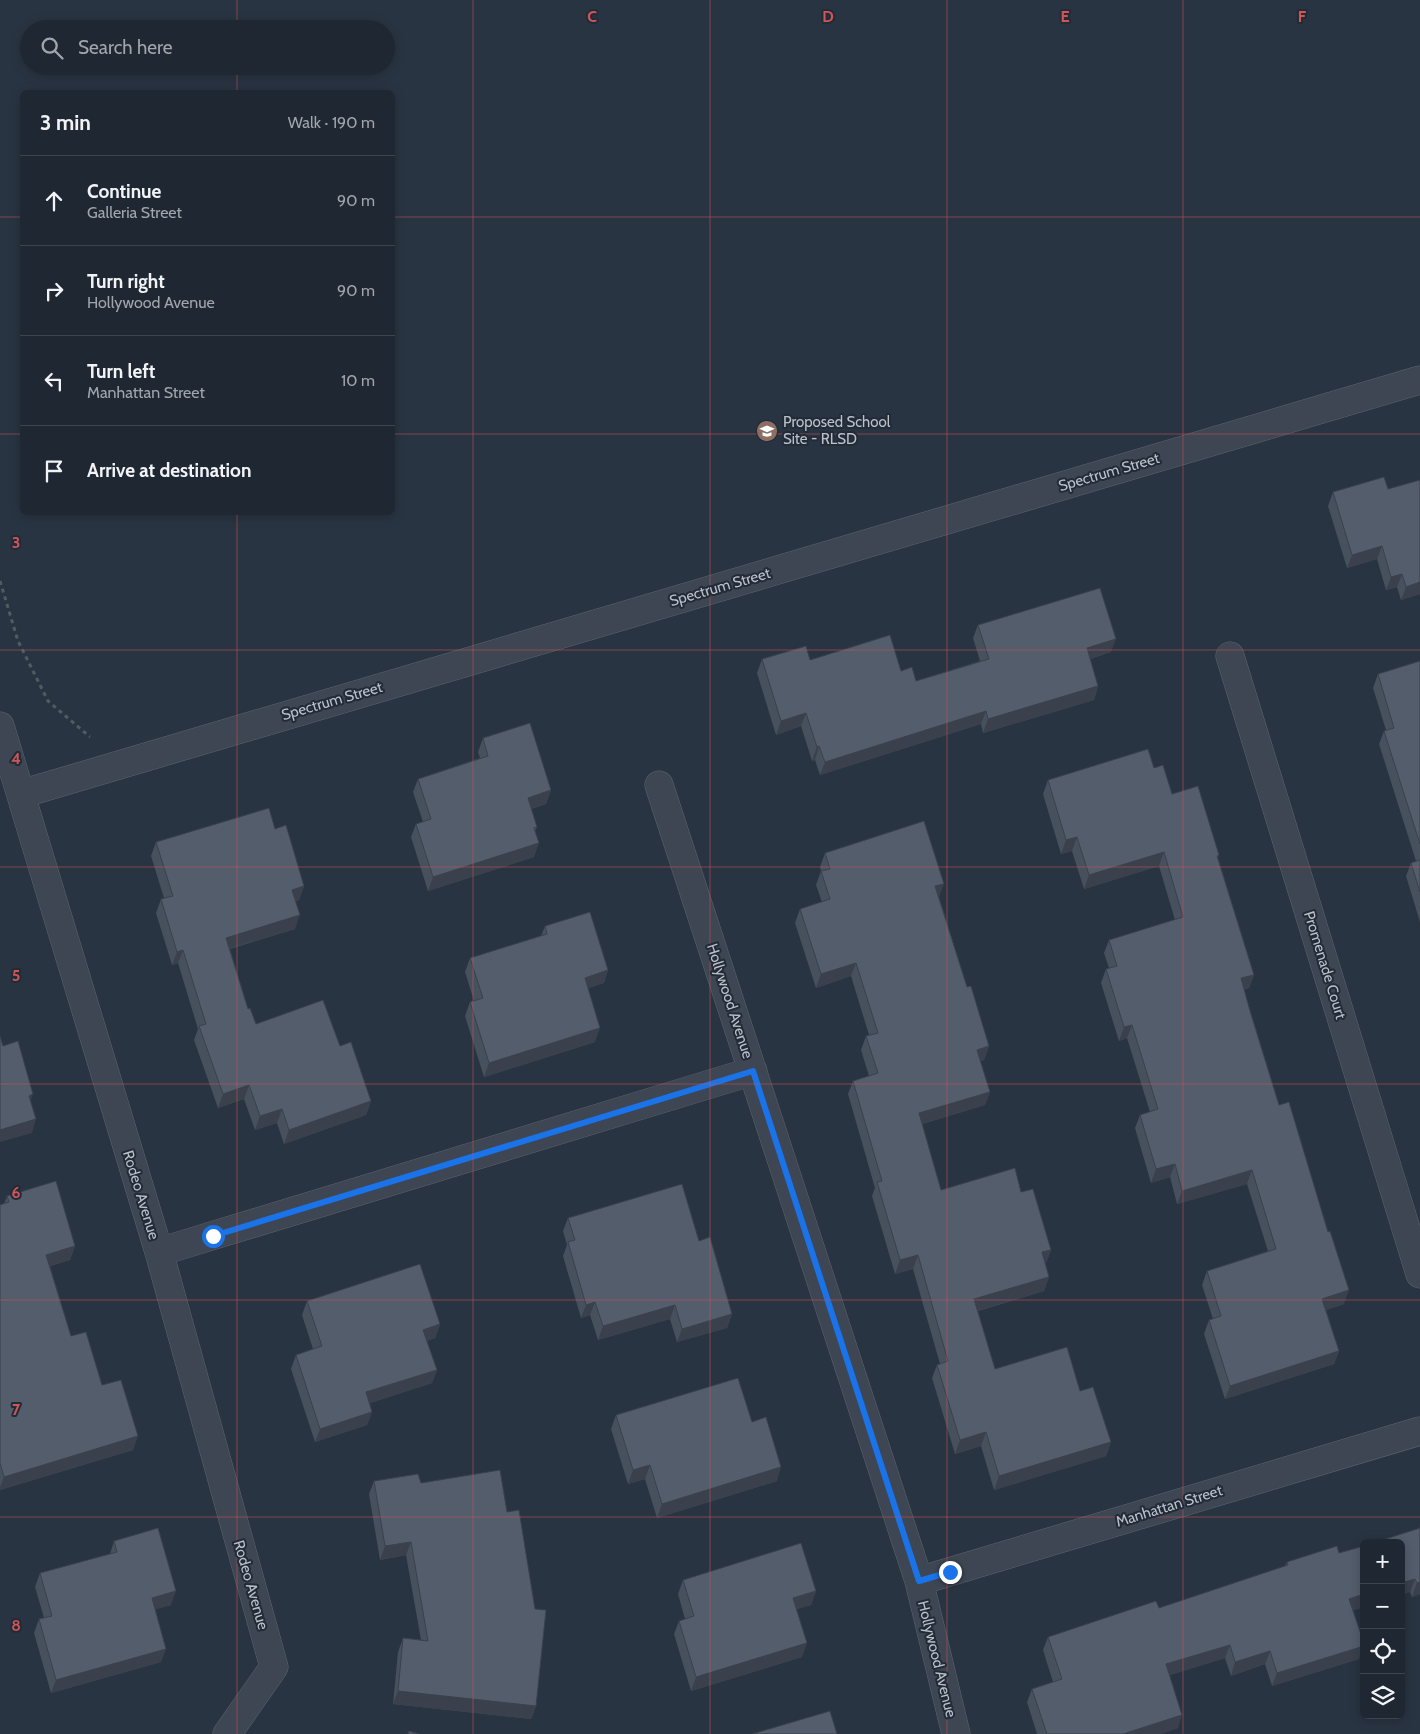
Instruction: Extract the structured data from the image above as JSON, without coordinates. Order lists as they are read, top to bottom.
{
  "streets": {
    "street": [
      "Spectrum Street",
      "Promenade Court",
      "Hollywood Avenue",
      "Rodeo Avenue",
      "Manhattan Street"
    ]
  },
  "crossings": [
    ["Spectrum Street", "Rodeo Avenue"],
    ["Hollywood Avenue", "Manhattan Street"]
  ],
  "places": {
    "school or university": ["Proposed School Site - RLSD"]
  },
  "page": {
    "search": "Search here",
    "heading": ["3 min", "Walk · 190 m"],
    "list": [
      ["Continue", "Galleria Street", "90 m"],
      ["Turn right", "Hollywood Avenue", "90 m"],
      ["Turn left", "Manhattan Street", "10 m"],
      "Arrive at destination"
    ],
    "map_buttons": ["+", "−"]
  },
  "grid": {
    "columns": [
      "C",
      "D",
      "E",
      "F"
    ],
    "rows": [
      "3",
      "4",
      "5",
      "6",
      "7",
      "8"
    ]
  }
}
